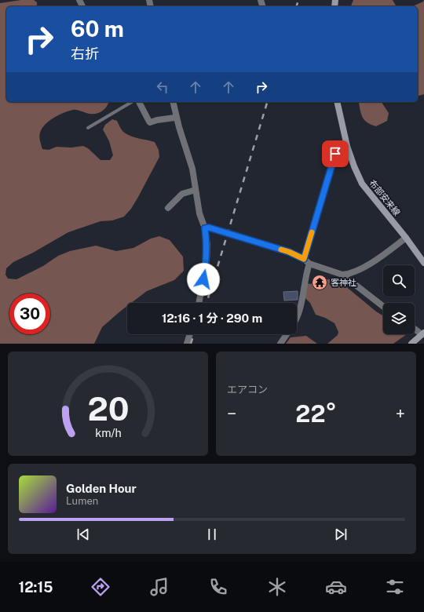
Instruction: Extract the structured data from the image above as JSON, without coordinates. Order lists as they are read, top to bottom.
{
  "streets": {
    "main road": ["布部安来線"]
  },
  "places": {
    "temple": ["客神社"]
  },
  "page": {
    "turn": ["60 m", "右折"],
    "limit": "30",
    "trip": "12:16 · 1 分 · 290 m",
    "tile": "エアコン",
    "heat": ["−", "22°", "+"],
    "song": ["Golden Hour", "Lumen"],
    "tabs": "12:15",
    "gauge": ["20", "km/h"]
  }
}
